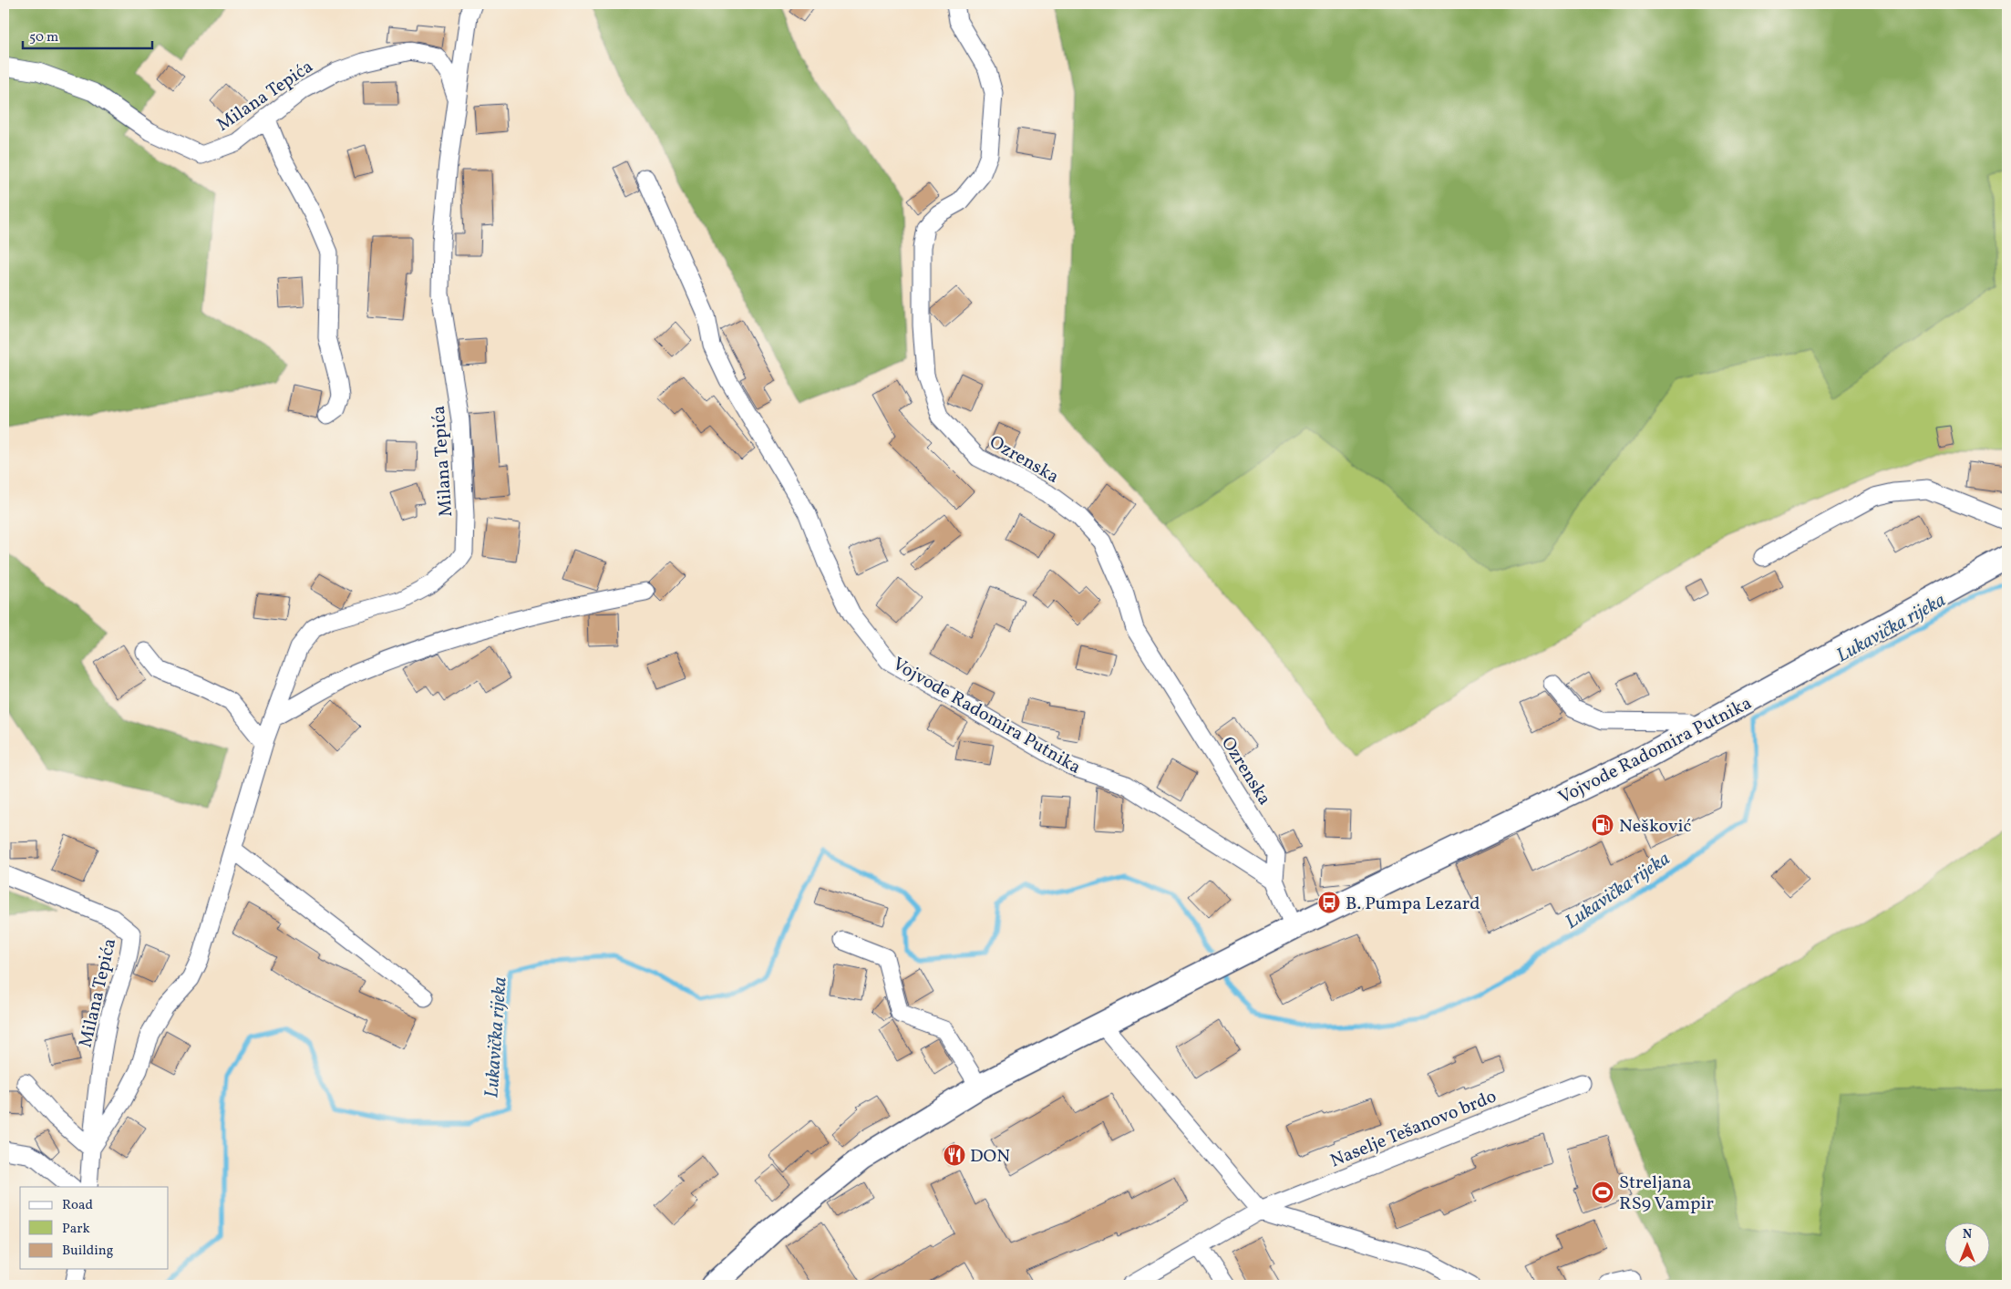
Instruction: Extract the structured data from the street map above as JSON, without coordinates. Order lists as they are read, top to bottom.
{
  "streets": {
    "main road": ["Vojvode Radomira Putnika"],
    "street": ["Milana Tepića", "Ozrenska", "Naselje Tešanovo brdo"]
  },
  "crossings": [
    ["Ozrenska", "Vojvode Radomira Putnika"]
  ],
  "water": ["Lukavička rijeka"],
  "places": {
    "fuel station": ["Nešković"],
    "bus stop": ["B. Pumpa Lezard"],
    "restaurant": ["DON"],
    "sports": ["Streljana RS9 Vampir"]
  },
  "legend": ["Road", "Park", "Building"],
  "scale_bar": "50 m",
  "north": "top"
}
